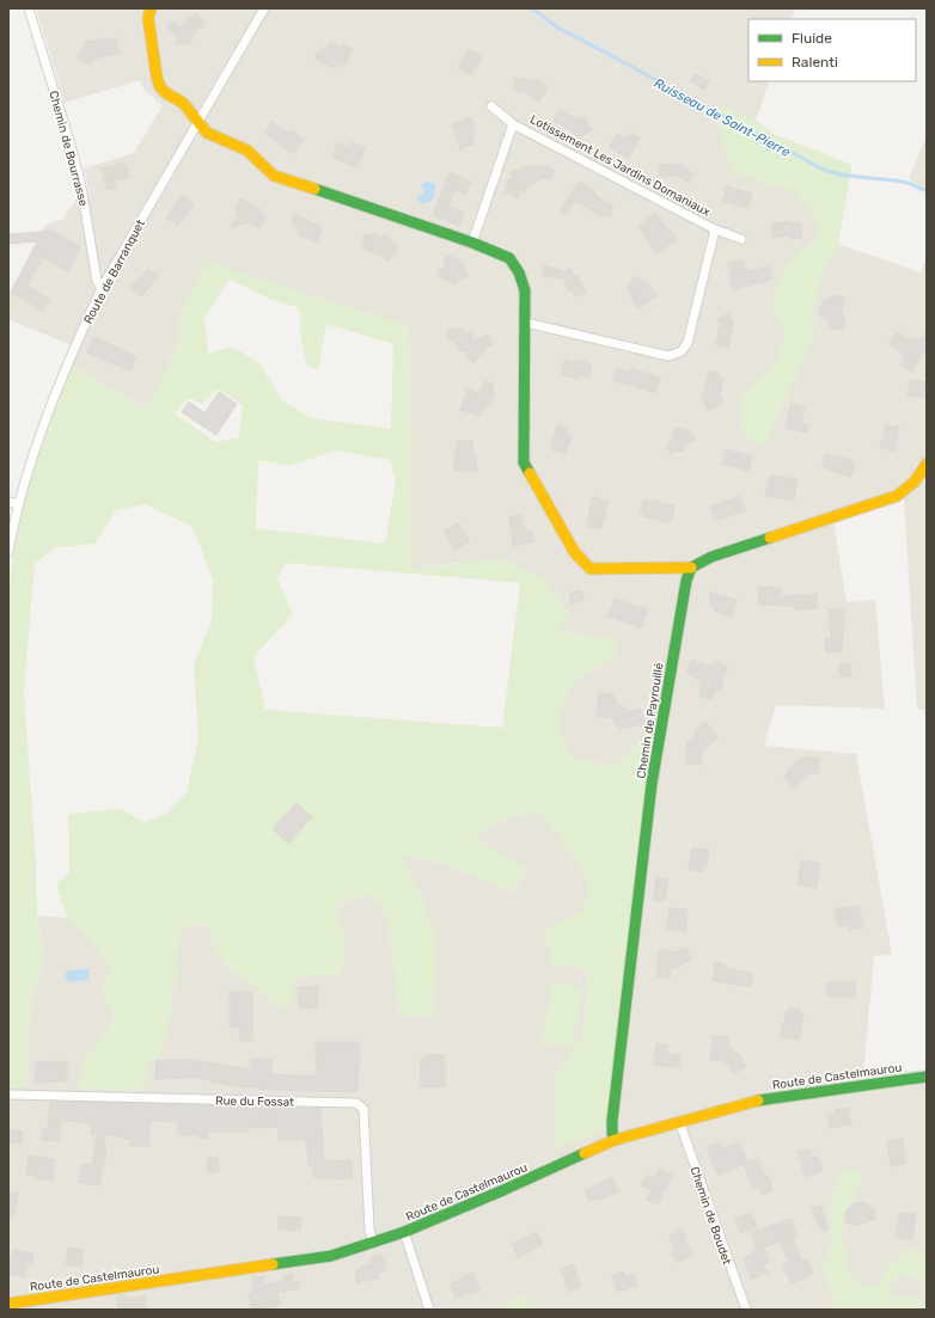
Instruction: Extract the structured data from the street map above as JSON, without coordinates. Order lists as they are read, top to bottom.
{
  "streets": {
    "street": [
      "Chemin de Bourrasse",
      "Lotissement Les Jardins Domaniaux",
      "Route de Barranquet",
      "Chemin de Payrouillé",
      "Route de Castelmaurou",
      "Rue du Fossat",
      "Chemin de Boudet"
    ]
  },
  "crossings": [
    ["Chemin de Bourrasse", "Route de Barranquet"],
    ["Chemin de Payrouillé", "Route de Castelmaurou"],
    ["Route de Castelmaurou", "Rue du Fossat"],
    ["Route de Castelmaurou", "Chemin de Boudet"]
  ],
  "water": ["Ruisseau de Saint-Pierre"],
  "legend": ["Fluide", "Ralenti"]
}
